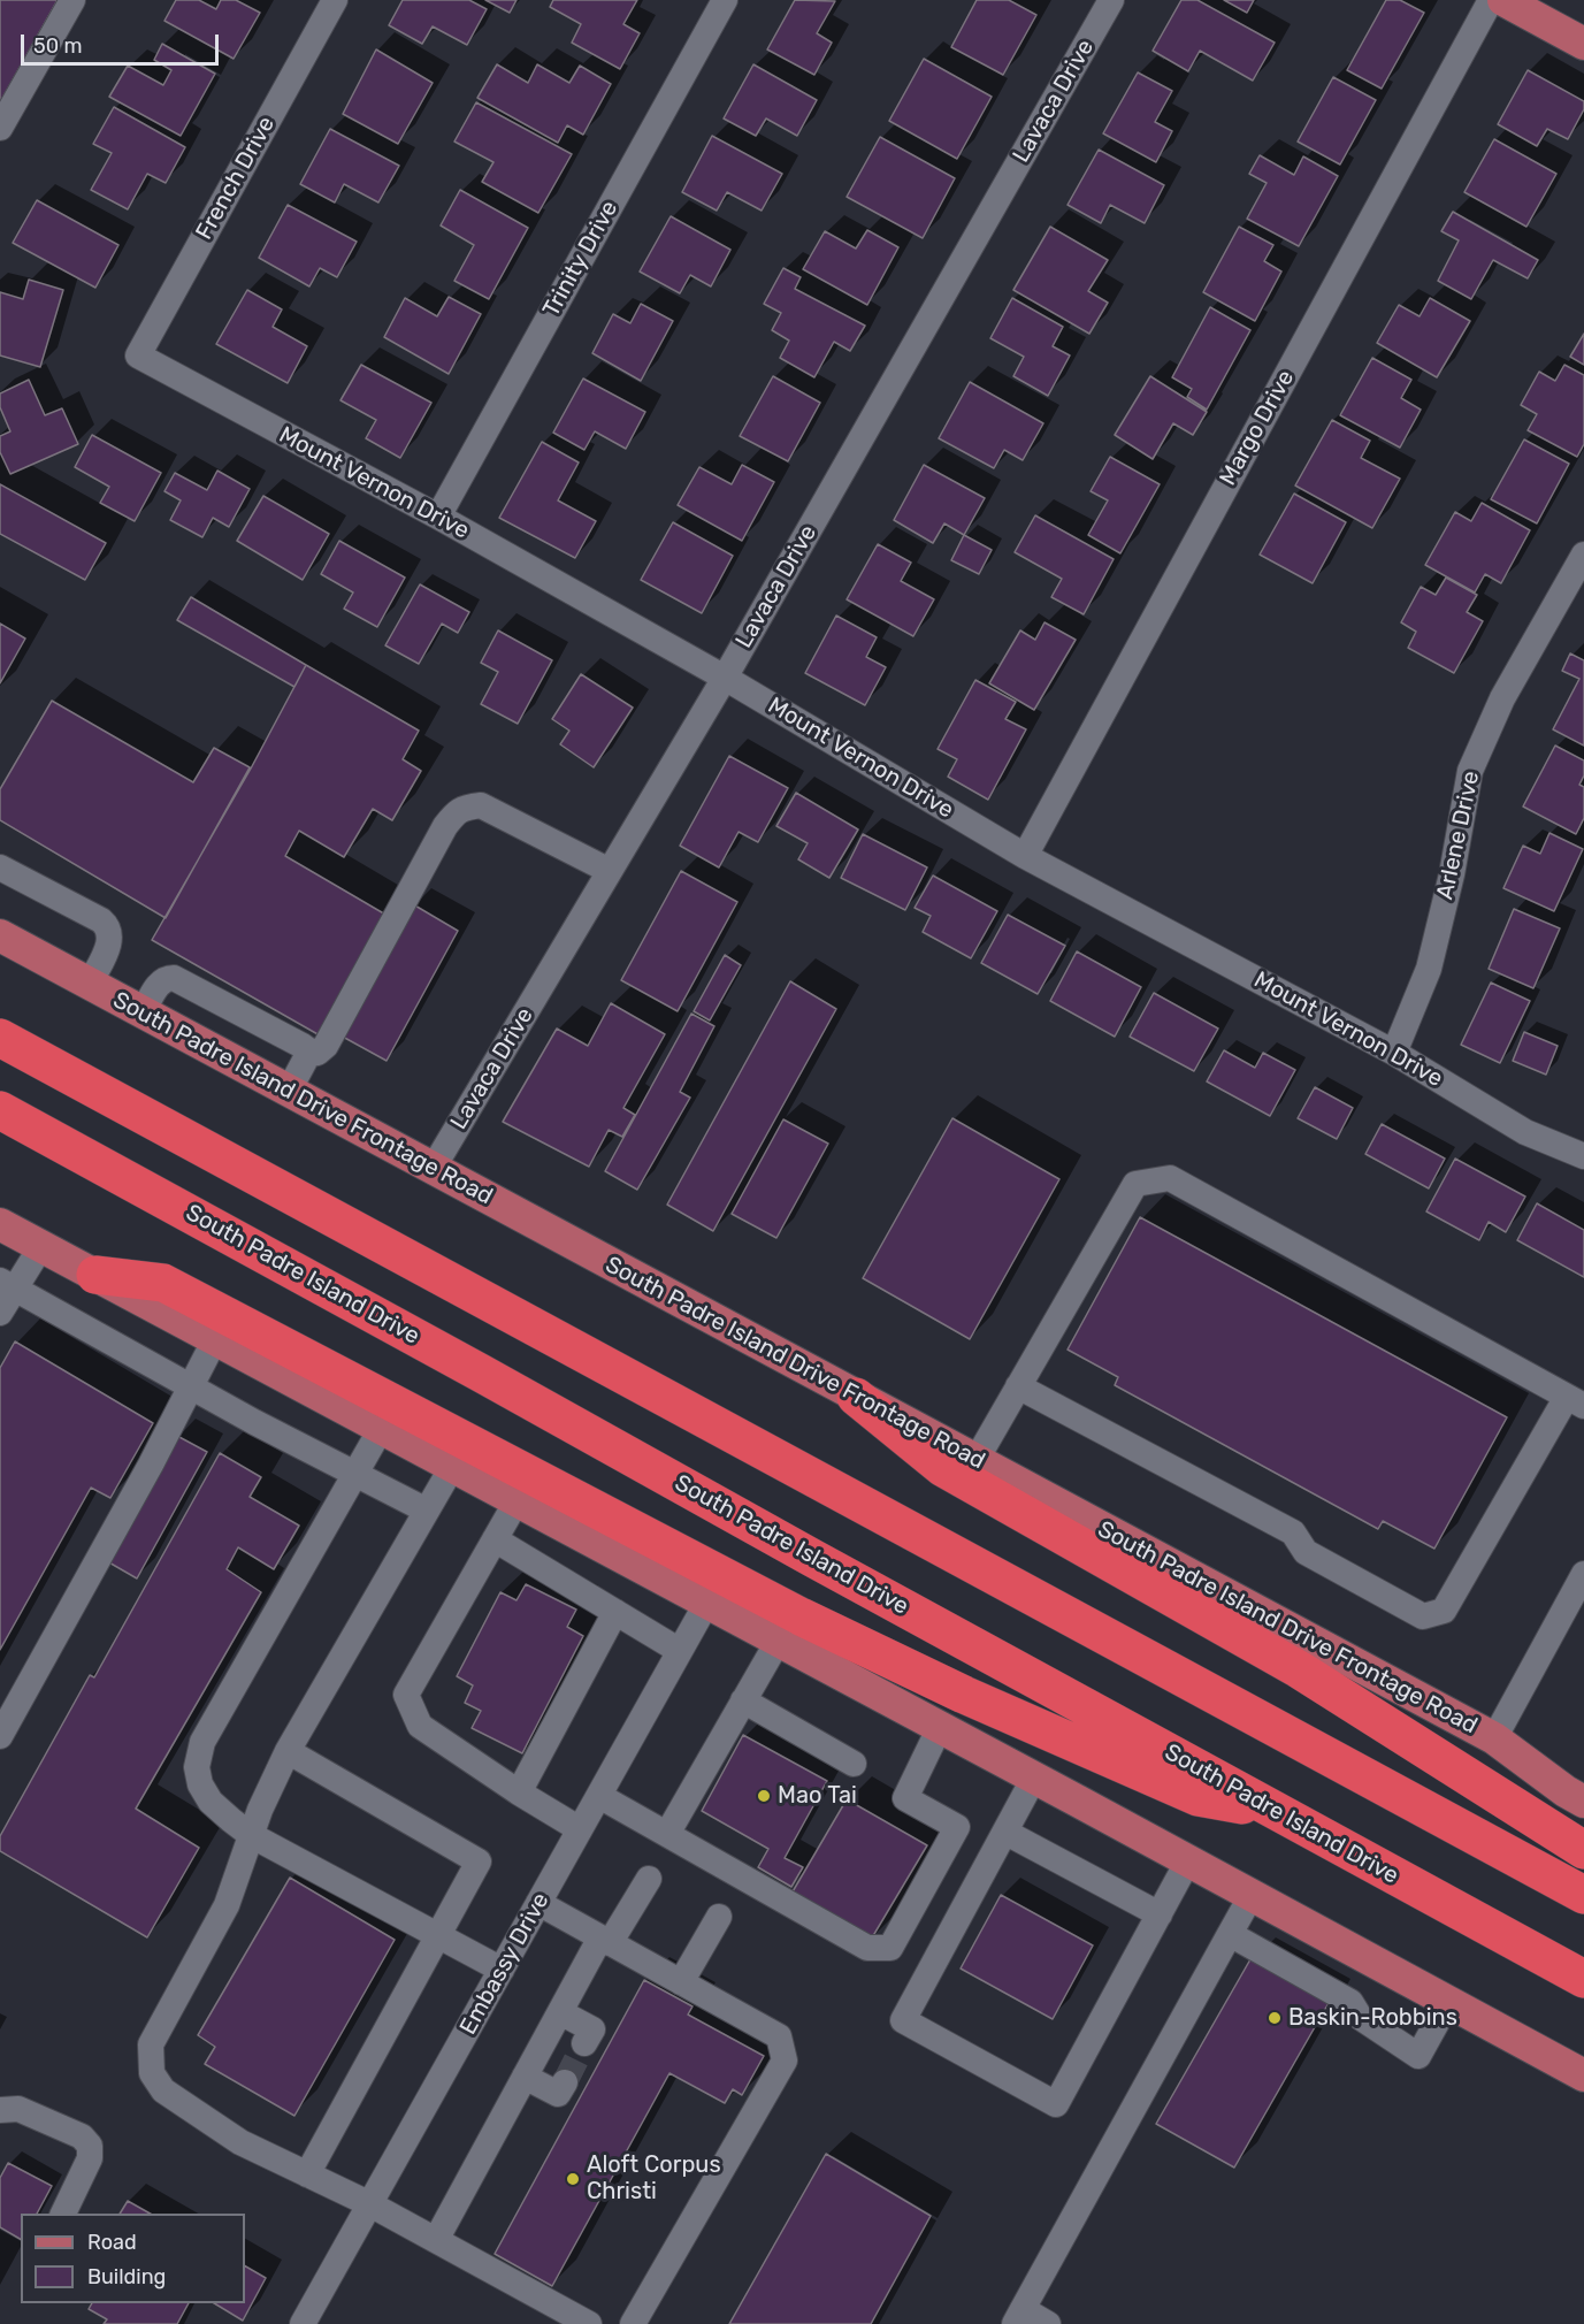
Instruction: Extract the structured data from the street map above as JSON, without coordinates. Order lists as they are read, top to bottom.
{
  "streets": {
    "highway": ["South Padre Island Drive"],
    "main road": ["South Padre Island Drive Frontage Road"],
    "street": [
      "Lavaca Drive",
      "French Drive",
      "Trinity Drive",
      "Margo Drive",
      "Mount Vernon Drive",
      "Arlene Drive",
      "Embassy Drive"
    ]
  },
  "crossings": [
    ["Lavaca Drive", "Mount Vernon Drive"],
    ["Lavaca Drive", "South Padre Island Drive Frontage Road"],
    ["French Drive", "Mount Vernon Drive"],
    ["Trinity Drive", "Mount Vernon Drive"],
    ["Margo Drive", "Mount Vernon Drive"],
    ["Mount Vernon Drive", "Arlene Drive"]
  ],
  "places": ["Mao Tai", "Baskin-Robbins", "Aloft Corpus Christi"],
  "legend": ["Road", "Building"],
  "scale_bar": "50 m"
}
